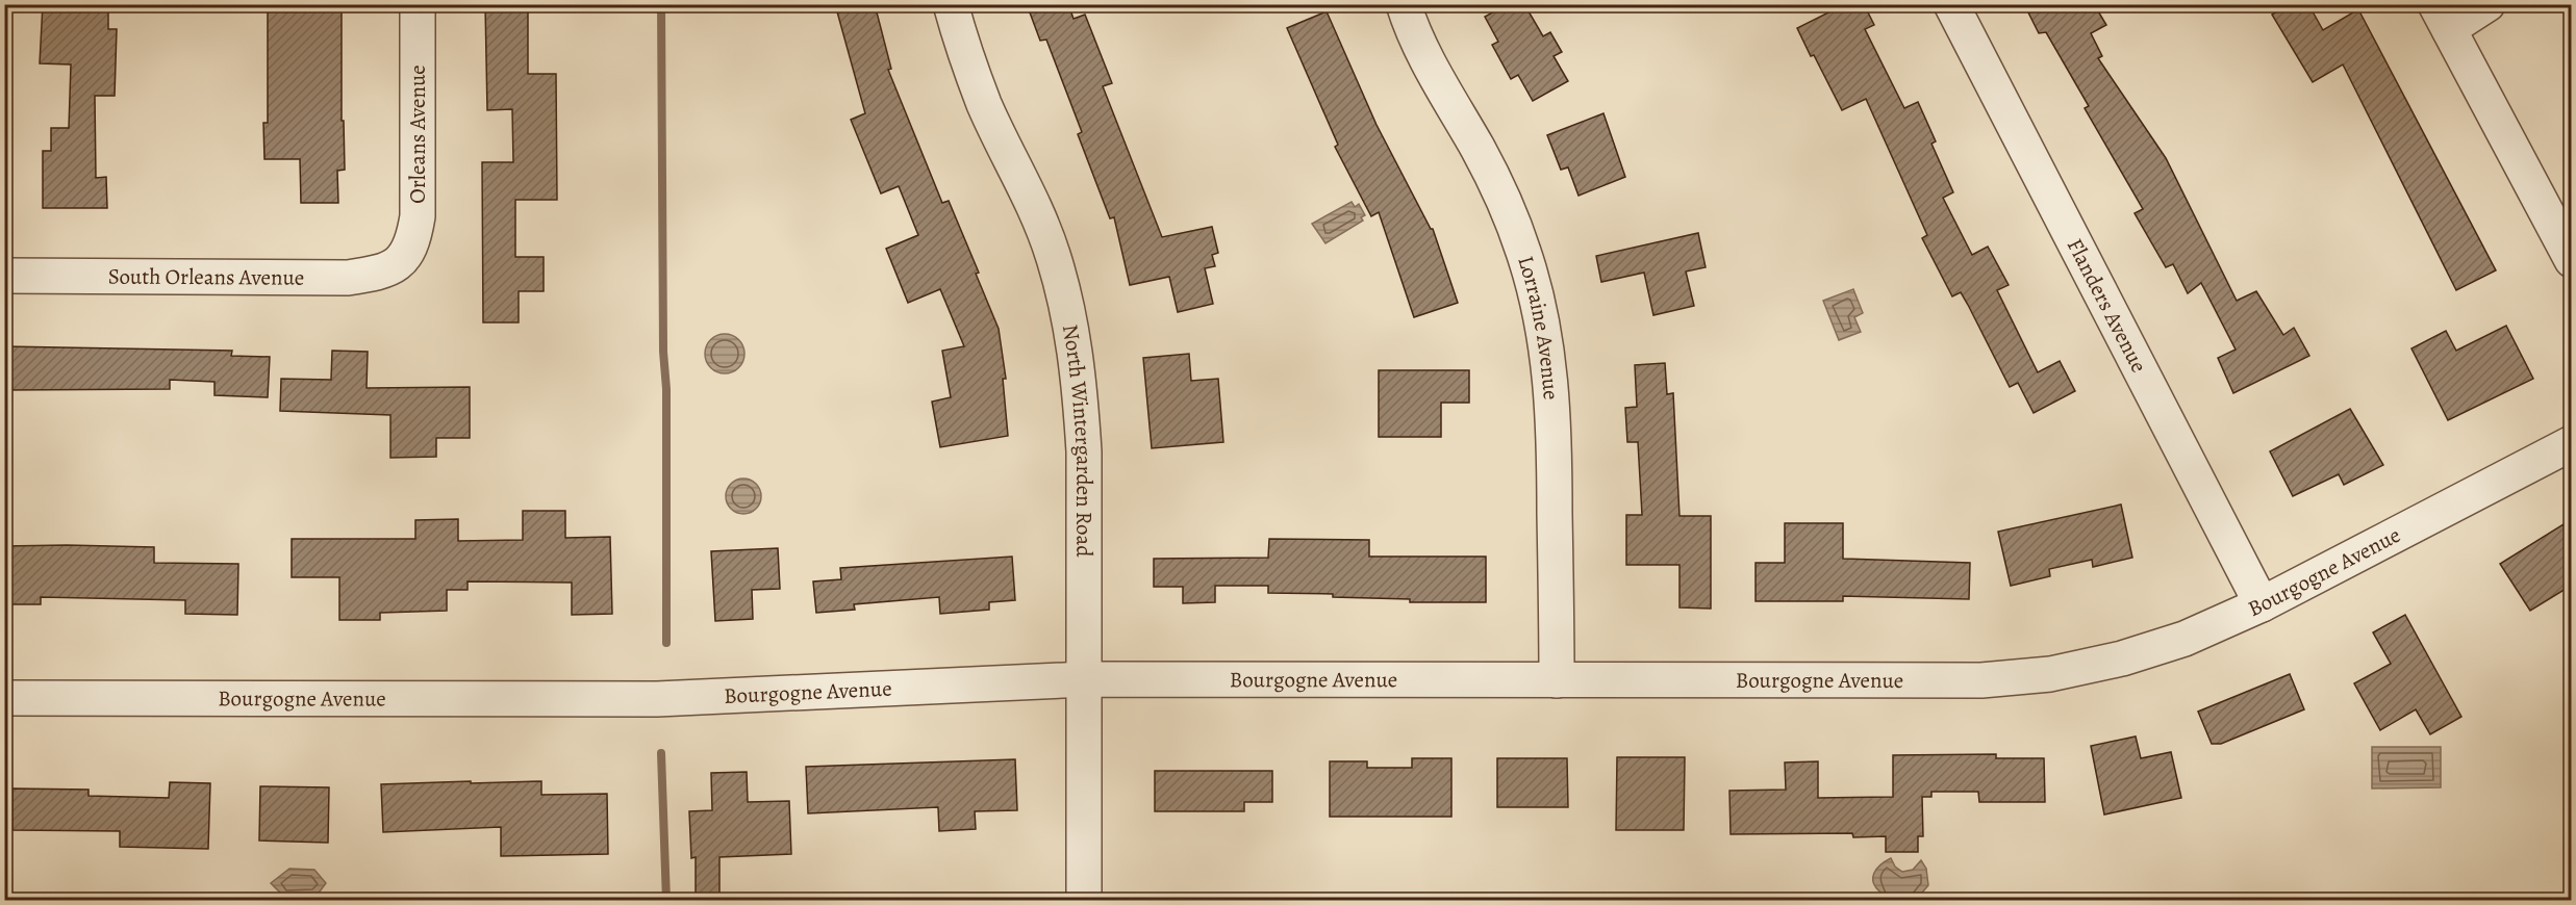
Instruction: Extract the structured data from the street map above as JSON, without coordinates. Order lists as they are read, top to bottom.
{
  "streets": {
    "street": [
      "Orleans Avenue",
      "South Orleans Avenue",
      "Flanders Avenue",
      "Lorraine Avenue",
      "North Wintergarden Road",
      "Bourgogne Avenue"
    ]
  },
  "crossings": [
    ["Orleans Avenue", "South Orleans Avenue"],
    ["Flanders Avenue", "Bourgogne Avenue"],
    ["Lorraine Avenue", "Bourgogne Avenue"],
    ["North Wintergarden Road", "Bourgogne Avenue"]
  ]
}
